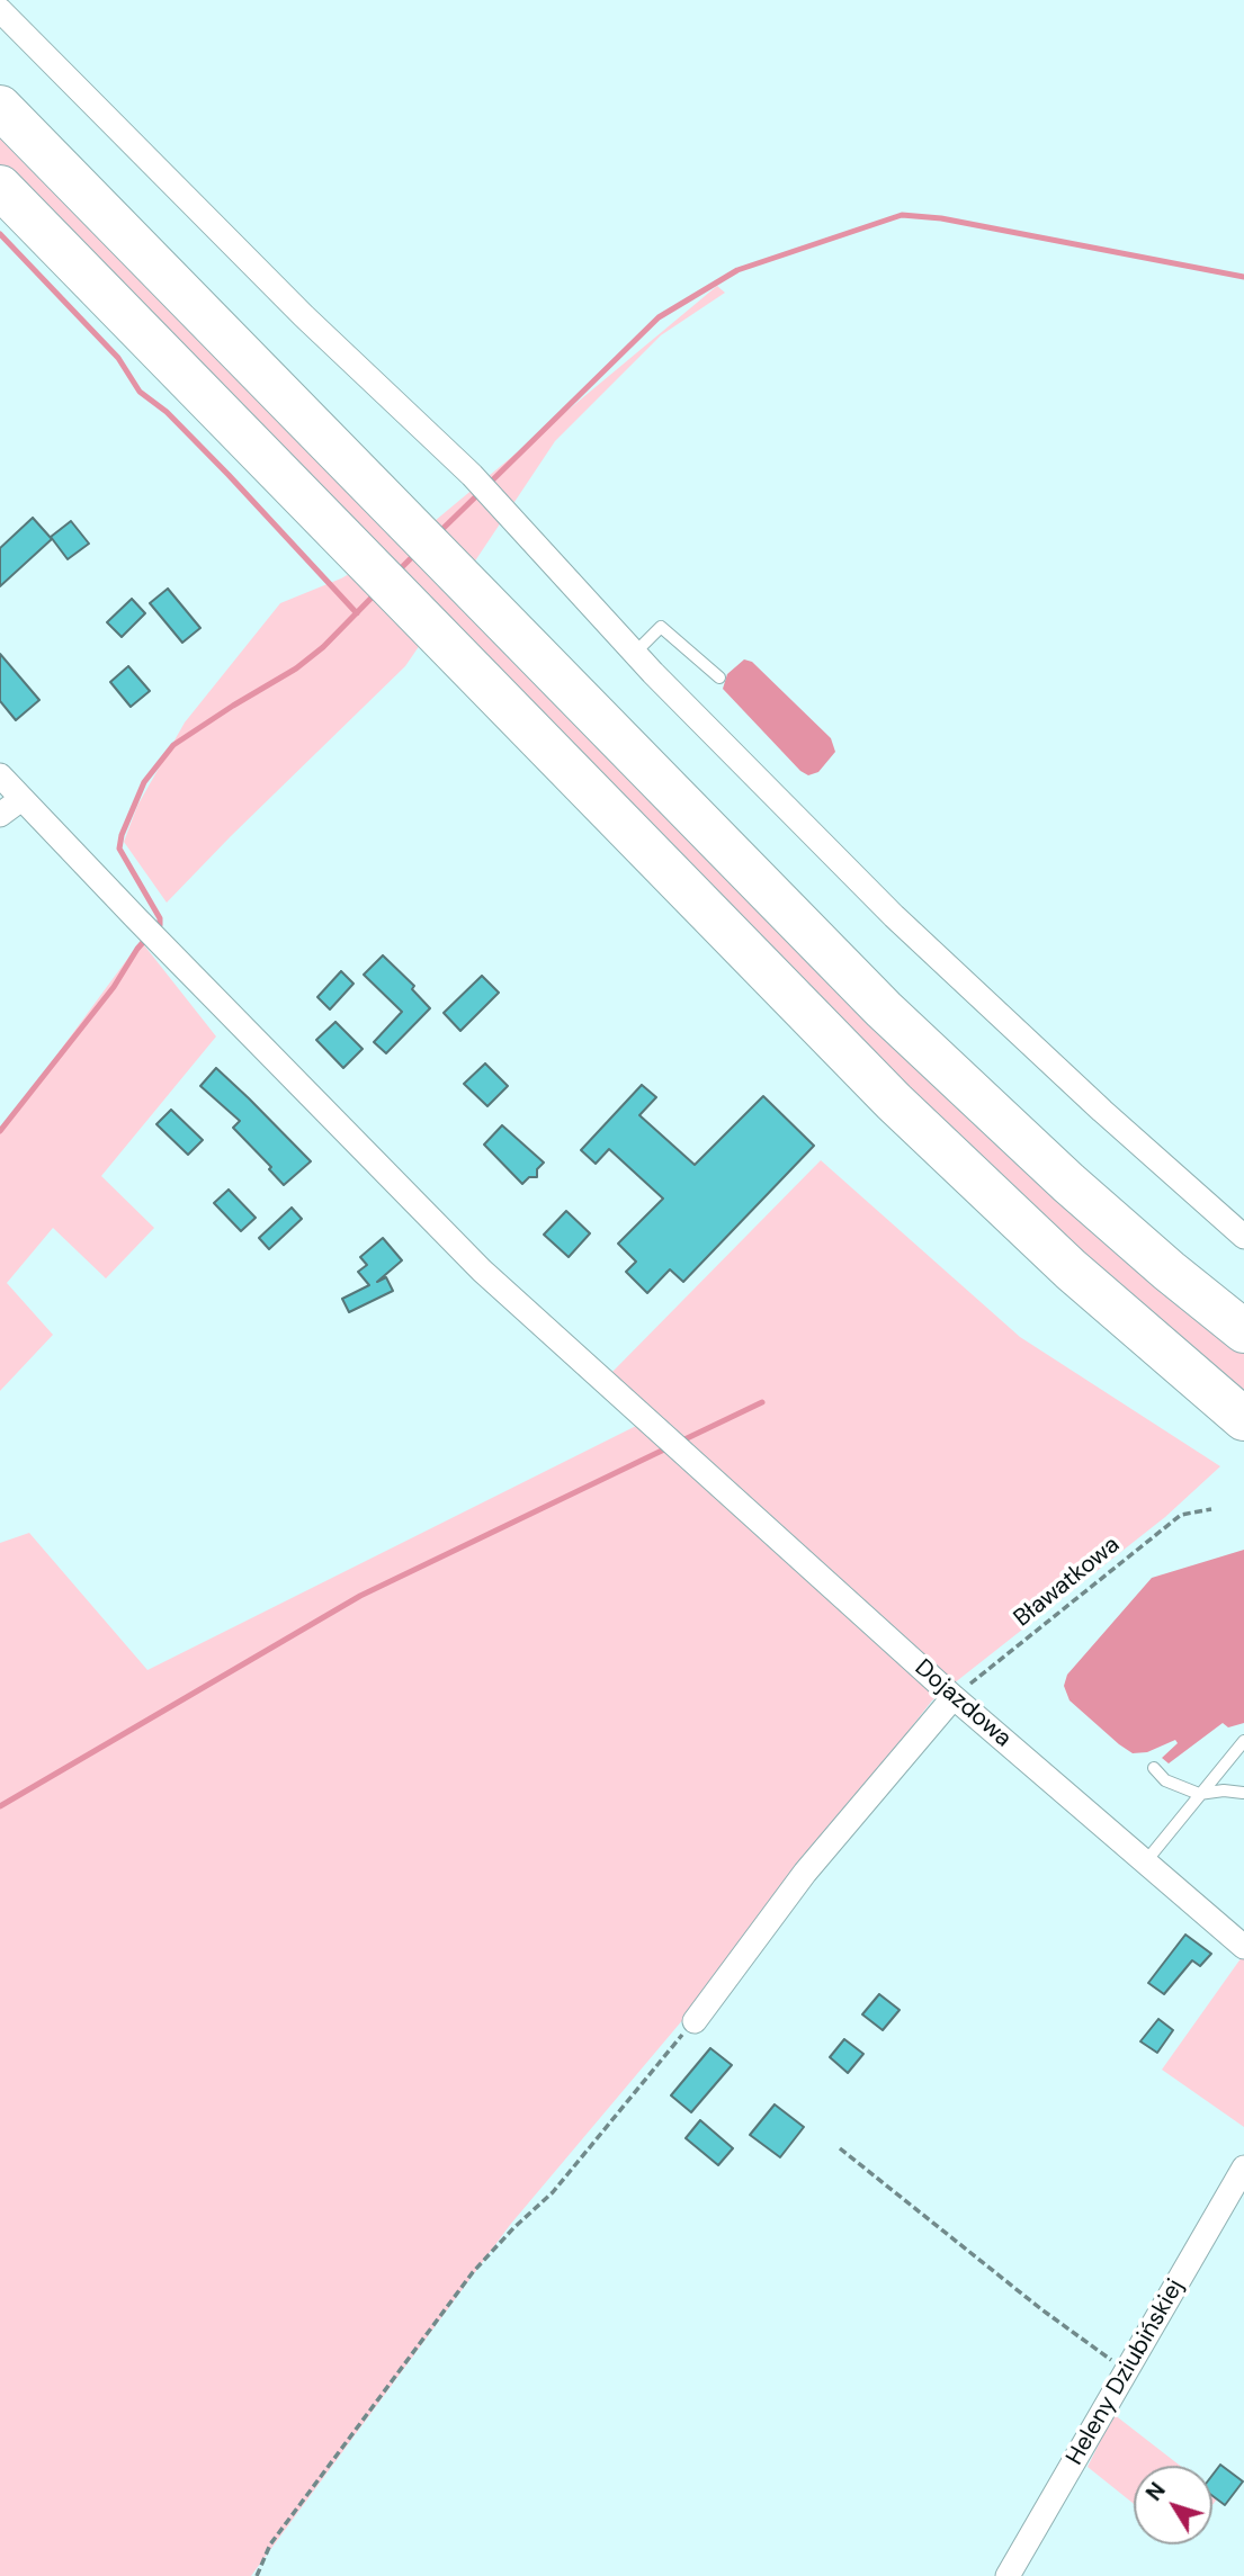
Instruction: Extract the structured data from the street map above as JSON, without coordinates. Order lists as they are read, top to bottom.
{
  "streets": {
    "street": ["Dojazdowa", "Heleny Dziubińskiej"],
    "path": ["Bławatkowa"]
  },
  "crossings": [
    ["Bławatkowa", "Dojazdowa"]
  ],
  "north": "top left"
}
